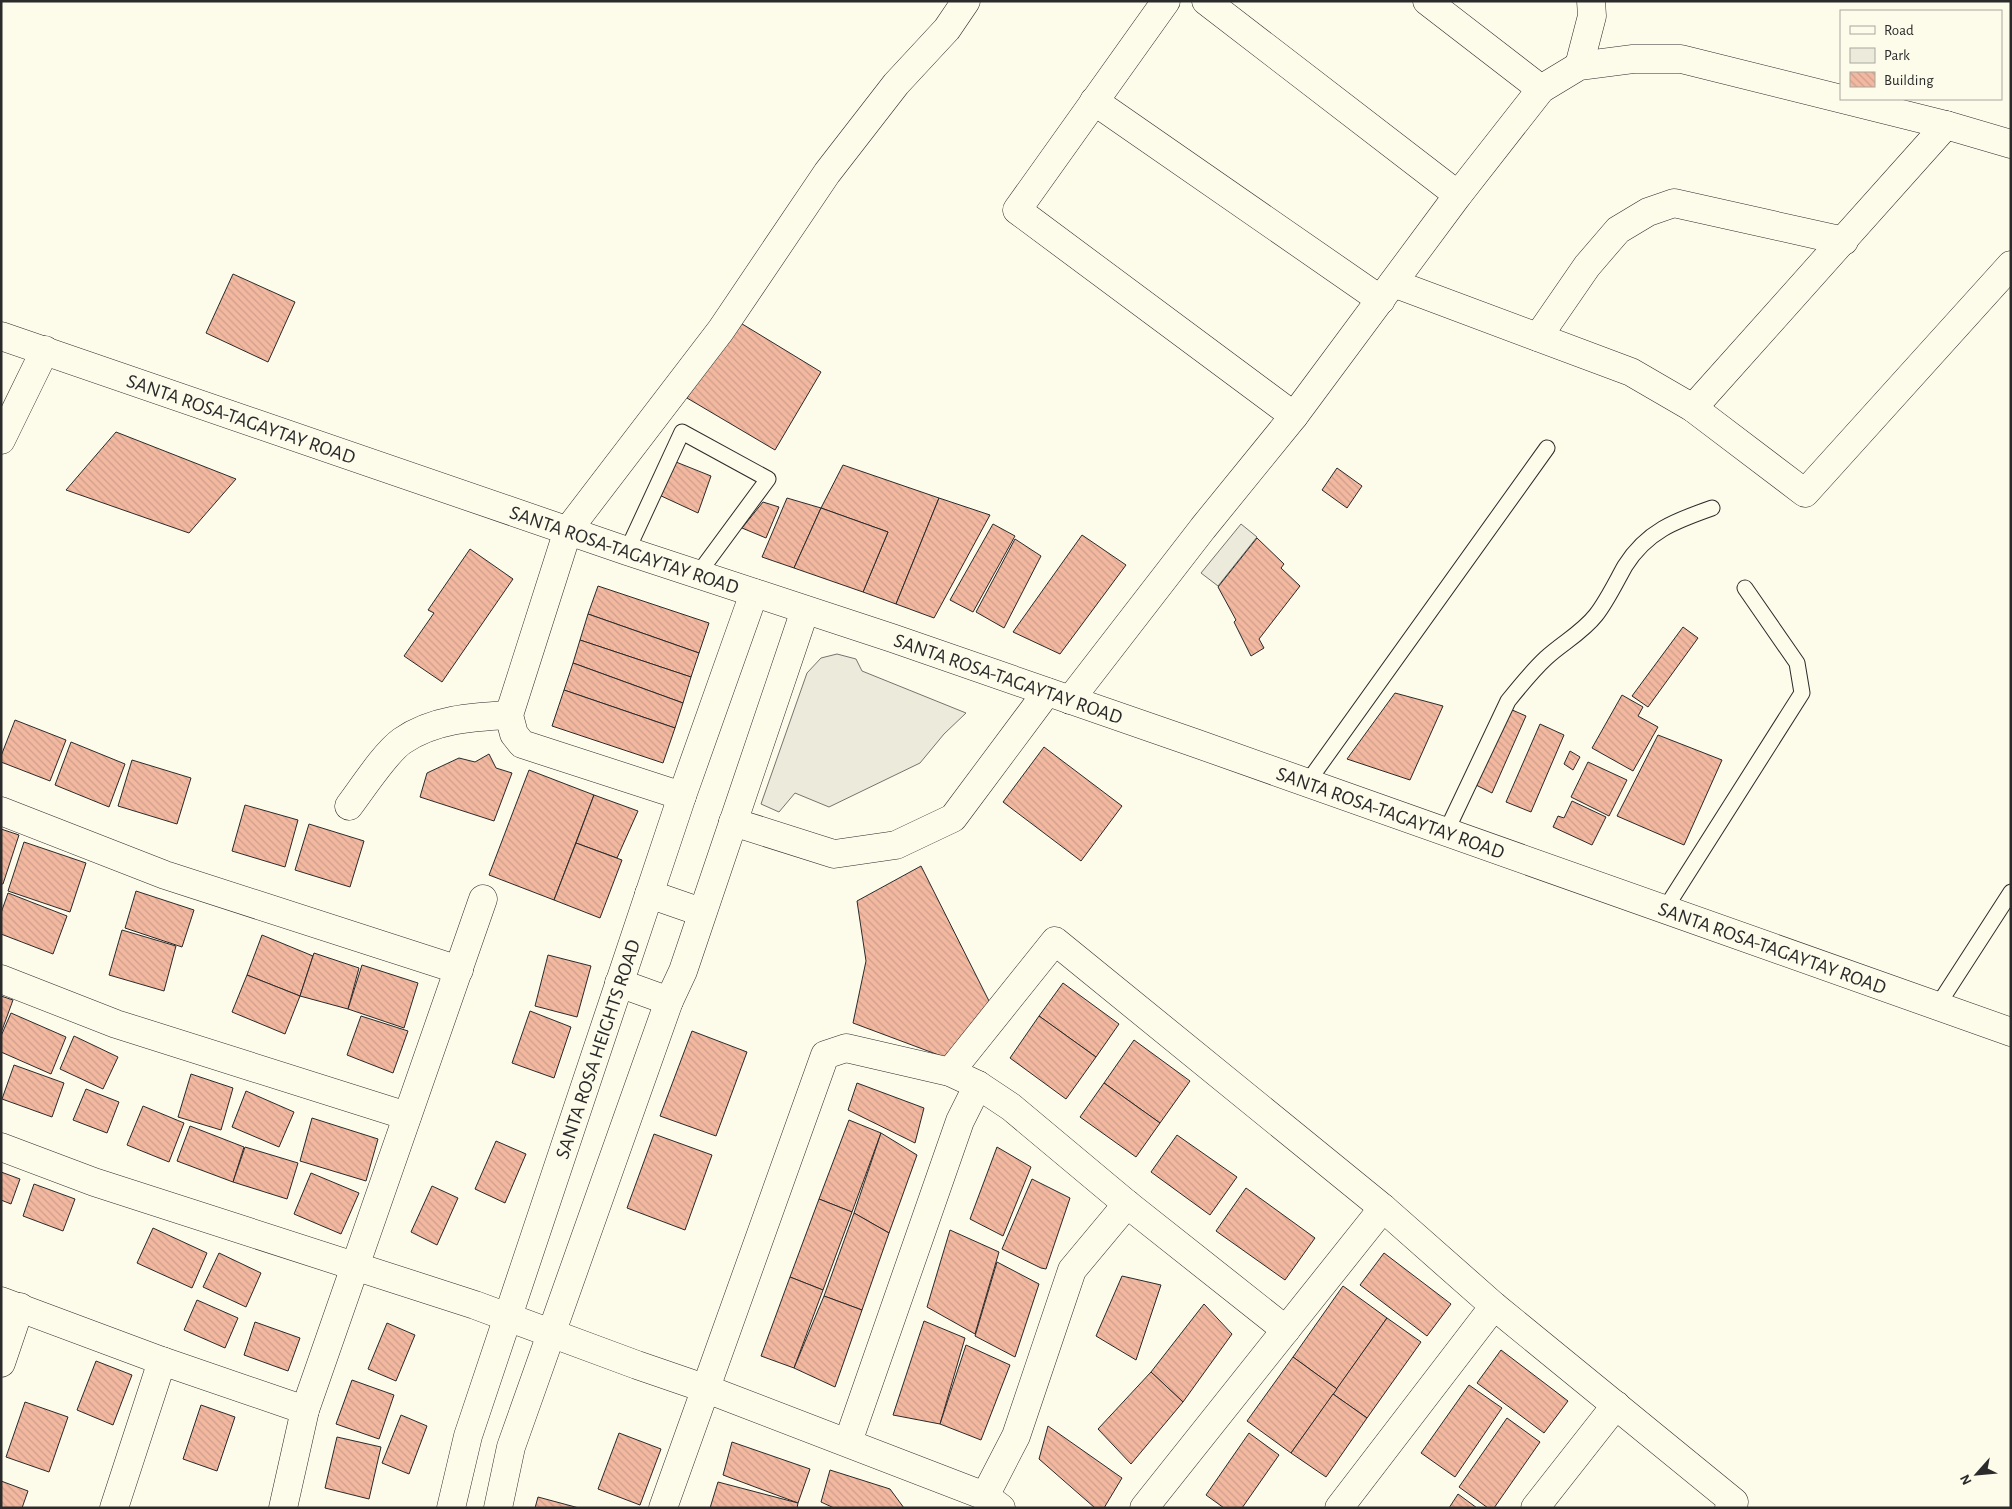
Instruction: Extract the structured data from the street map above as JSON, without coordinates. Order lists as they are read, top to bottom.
{
  "streets": {
    "street": ["SANTA ROSA-TAGAYTAY ROAD", "SANTA ROSA HEIGHTS ROAD"]
  },
  "crossings": [
    ["SANTA ROSA-TAGAYTAY ROAD", "SANTA ROSA HEIGHTS ROAD"]
  ],
  "legend": ["Road", "Park", "Building"],
  "north": "bottom left"
}
